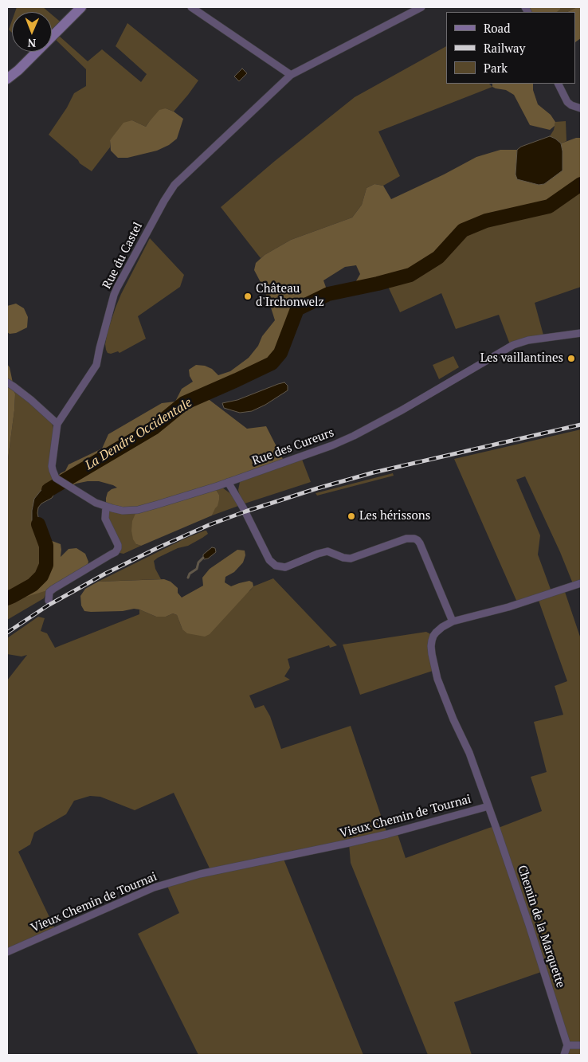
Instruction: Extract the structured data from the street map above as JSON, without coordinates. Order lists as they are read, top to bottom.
{
  "streets": {
    "street": [
      "Rue du Castel",
      "Rue des Cureurs",
      "Vieux Chemin de Tournai",
      "Chemin de la Marquette"
    ]
  },
  "crossings": [
    ["Rue du Castel", "Rue des Cureurs"],
    ["Vieux Chemin de Tournai", "Chemin de la Marquette"]
  ],
  "water": ["La Dendre Occidentale"],
  "places": ["Château d'Irchonwelz", "Les vaillantines", "Les hérissons"],
  "legend": ["Road", "Railway", "Park"],
  "north": "bottom"
}
